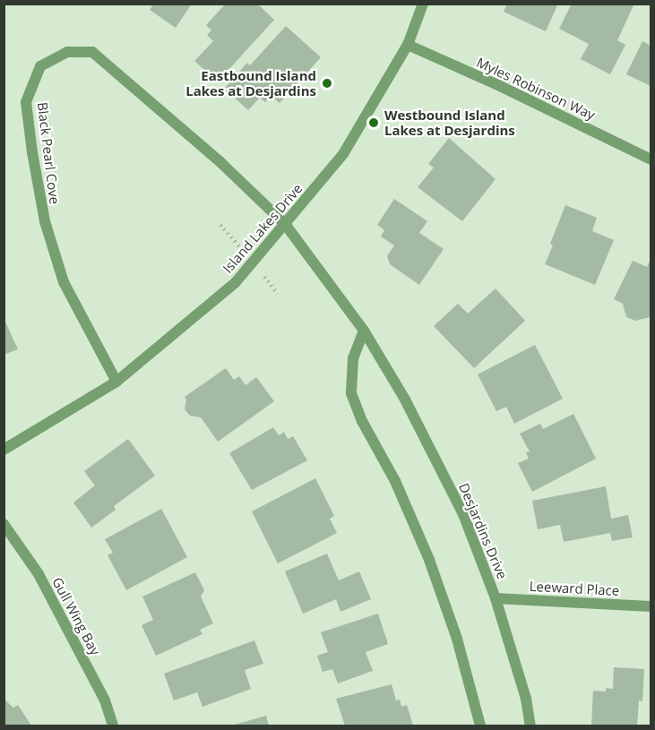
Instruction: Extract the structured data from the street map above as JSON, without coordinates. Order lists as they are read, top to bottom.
{
  "streets": {
    "street": [
      "Myles Robinson Way",
      "Black Pearl Cove",
      "Island Lakes Drive",
      "Desjardins Drive",
      "Leeward Place",
      "Gull Wing Bay"
    ]
  },
  "crossings": [
    ["Myles Robinson Way", "Island Lakes Drive"],
    ["Black Pearl Cove", "Island Lakes Drive"],
    ["Black Pearl Cove", "Desjardins Drive"],
    ["Island Lakes Drive", "Desjardins Drive"],
    ["Desjardins Drive", "Leeward Place"]
  ],
  "places": ["Eastbound Island Lakes at Desjardins", "Westbound Island Lakes at Desjardins"]
}
